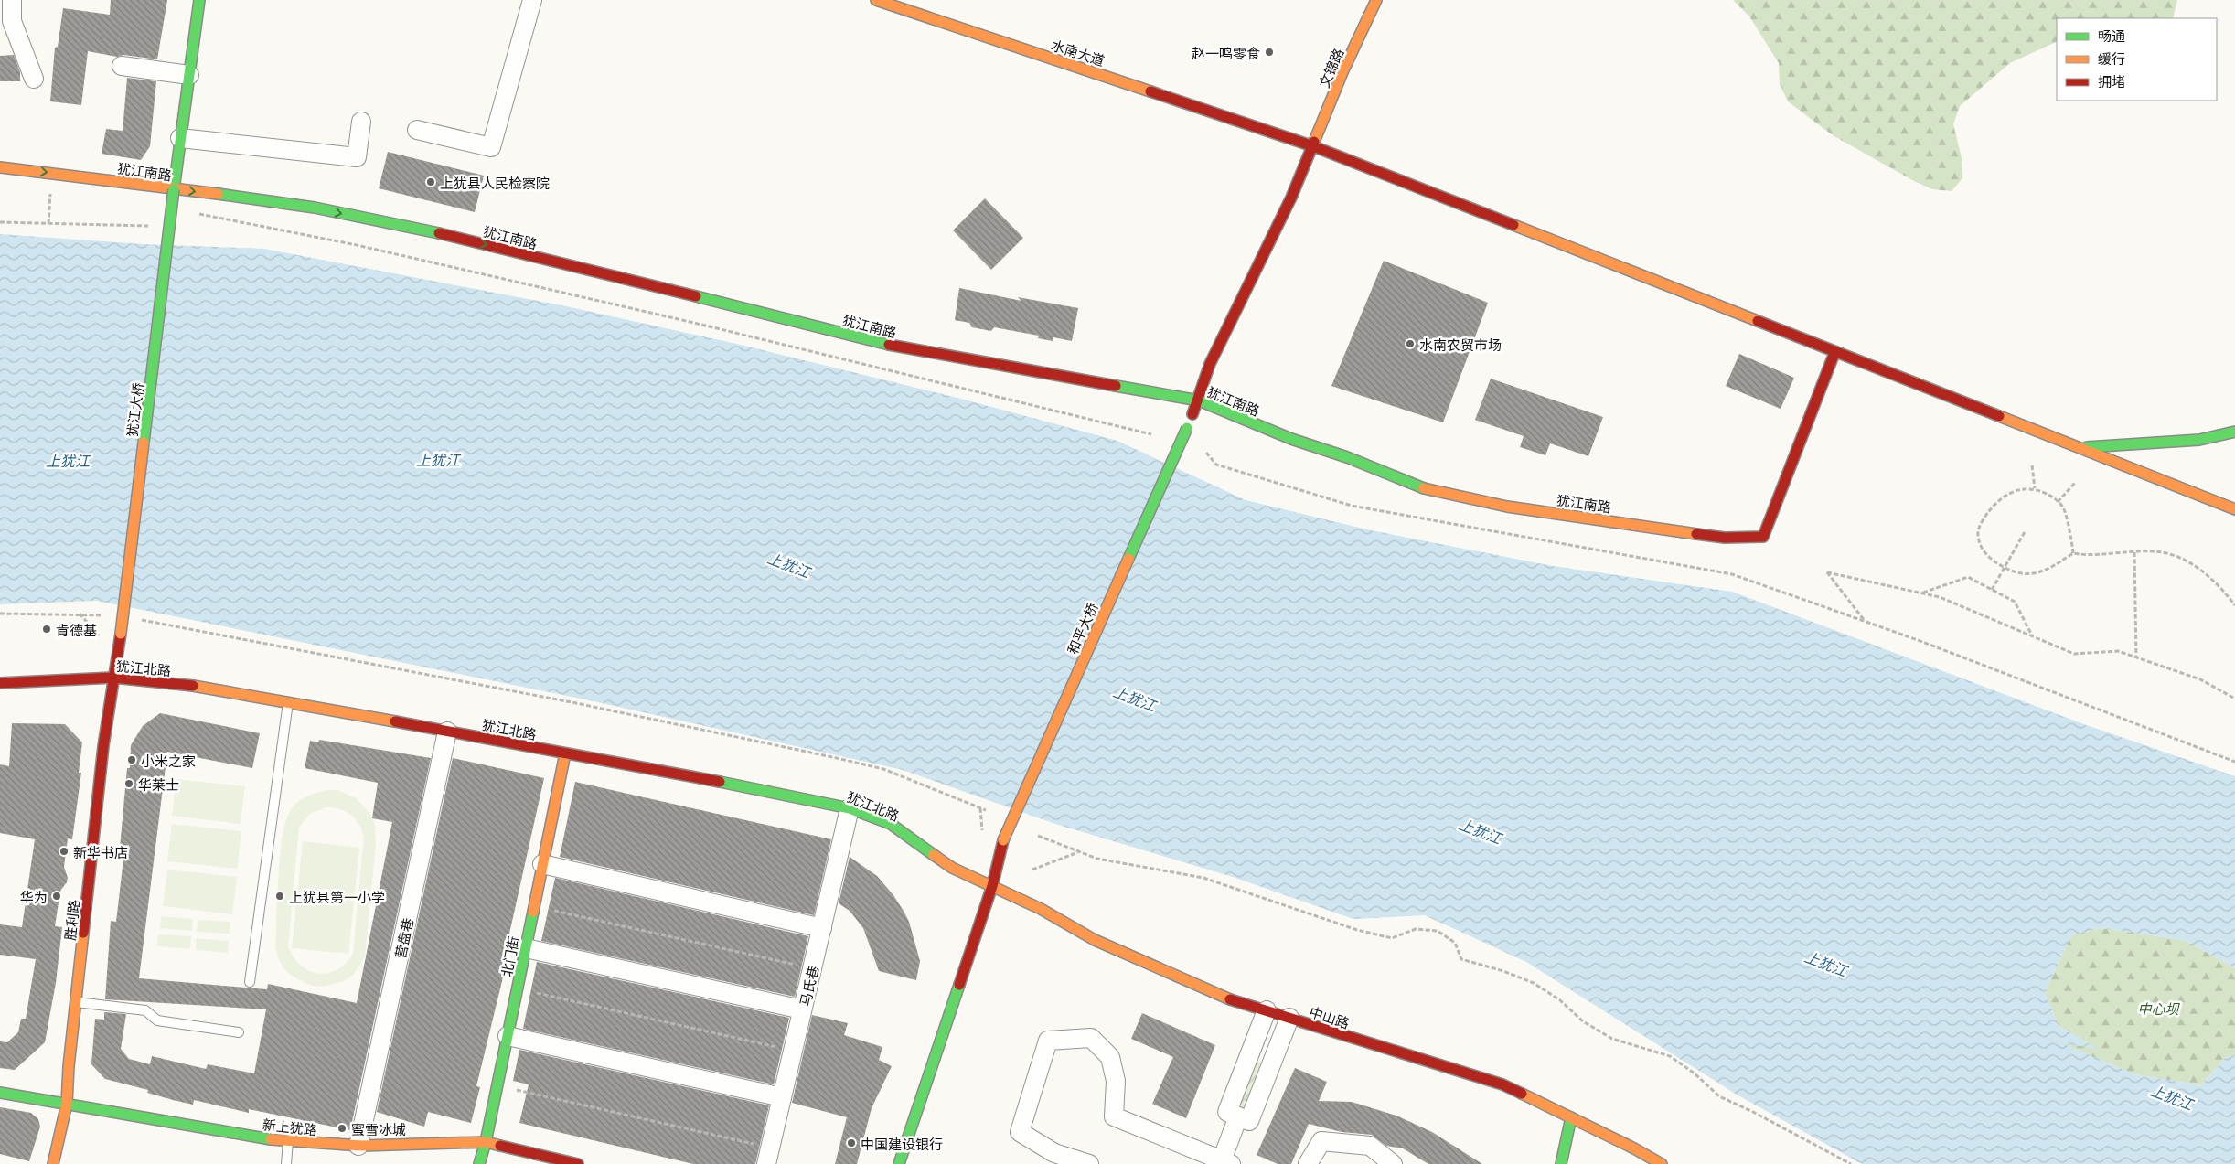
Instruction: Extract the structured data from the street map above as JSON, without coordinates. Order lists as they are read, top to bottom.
{
  "streets": {
    "street": [
      "水南大道",
      "文锦路",
      "犹江南路",
      "犹江大桥",
      "和平大桥",
      "犹江北路",
      "胜利路",
      "营盘巷",
      "北门街",
      "马氏巷",
      "中山路",
      "新上犹路"
    ]
  },
  "crossings": [
    ["水南大道", "文锦路"],
    ["水南大道", "犹江南路"],
    ["文锦路", "犹江南路"],
    ["文锦路", "和平大桥"],
    ["犹江南路", "犹江大桥"],
    ["犹江南路", "和平大桥"],
    ["犹江大桥", "犹江北路"],
    ["犹江大桥", "胜利路"],
    ["和平大桥", "犹江北路"],
    ["和平大桥", "中山路"],
    ["犹江北路", "胜利路"],
    ["犹江北路", "营盘巷"],
    ["犹江北路", "北门街"],
    ["犹江北路", "马氏巷"],
    ["犹江北路", "中山路"],
    ["胜利路", "新上犹路"],
    ["营盘巷", "新上犹路"],
    ["北门街", "新上犹路"]
  ],
  "one_way": ["犹江南路"],
  "water": ["上犹江"],
  "parks": ["中心坝"],
  "places": [
    "赵一鸣零食",
    "上犹县人民检察院",
    "水南农贸市场",
    "肯德基",
    "小米之家",
    "华莱士",
    "新华书店",
    "华为",
    "上犹县第一小学",
    "蜜雪冰城",
    "中国建设银行"
  ],
  "legend": ["畅通", "缓行", "拥堵"]
}
